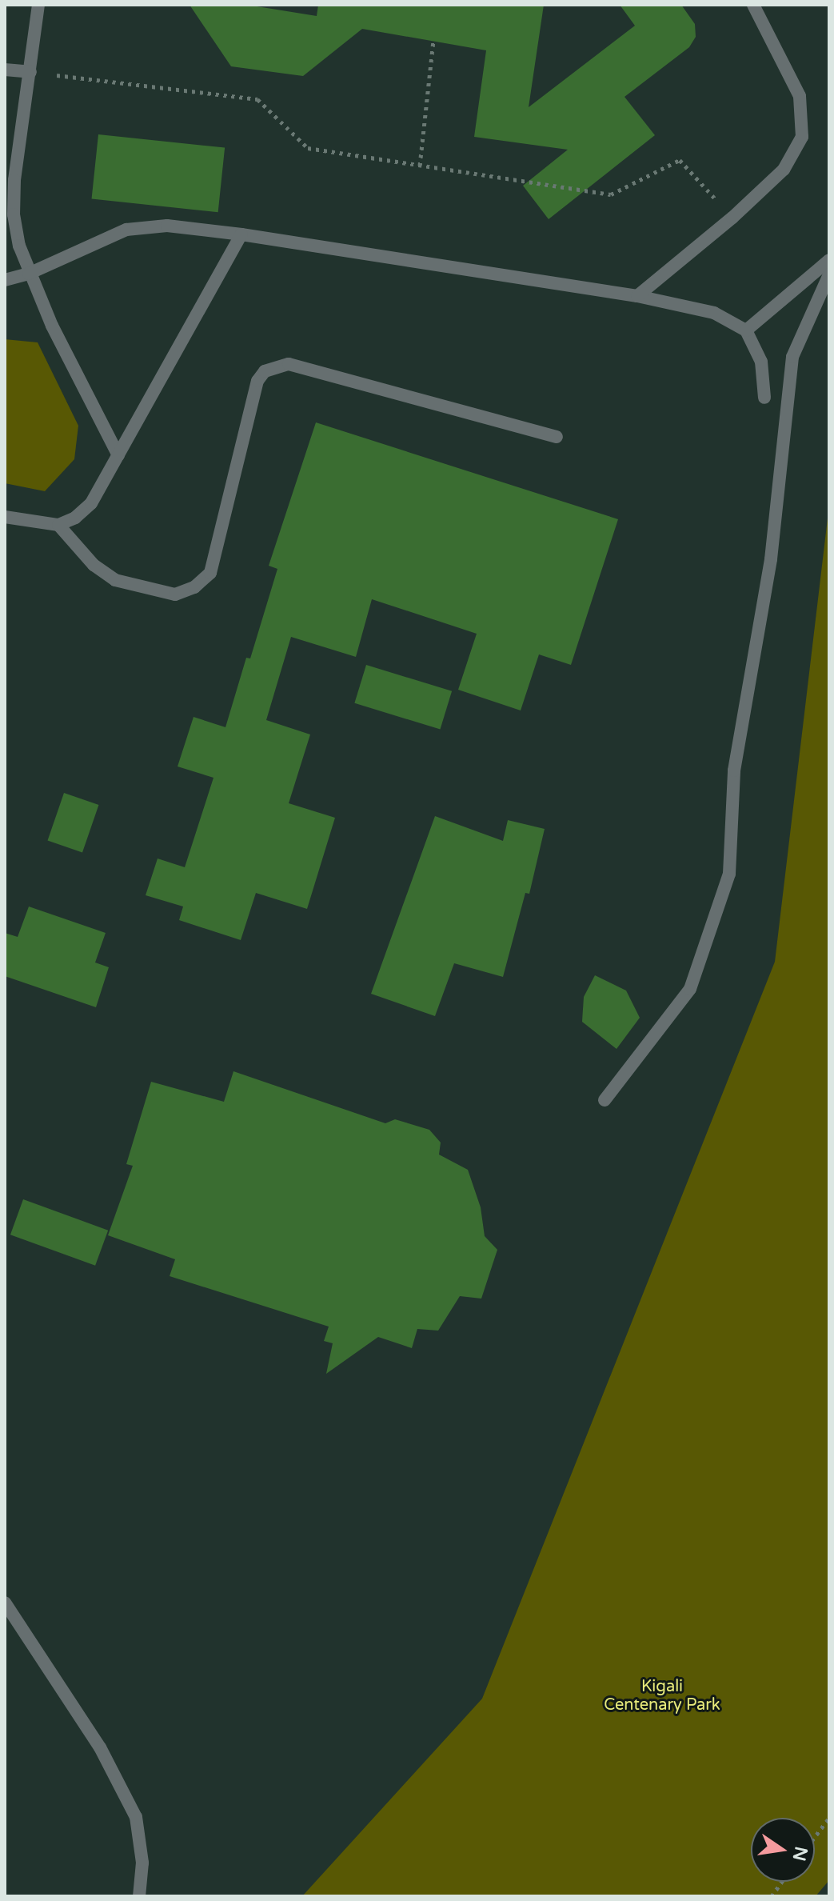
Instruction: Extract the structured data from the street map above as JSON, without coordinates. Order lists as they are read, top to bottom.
{
  "parks": ["Kigali Centenary Park"],
  "north": "right"
}
